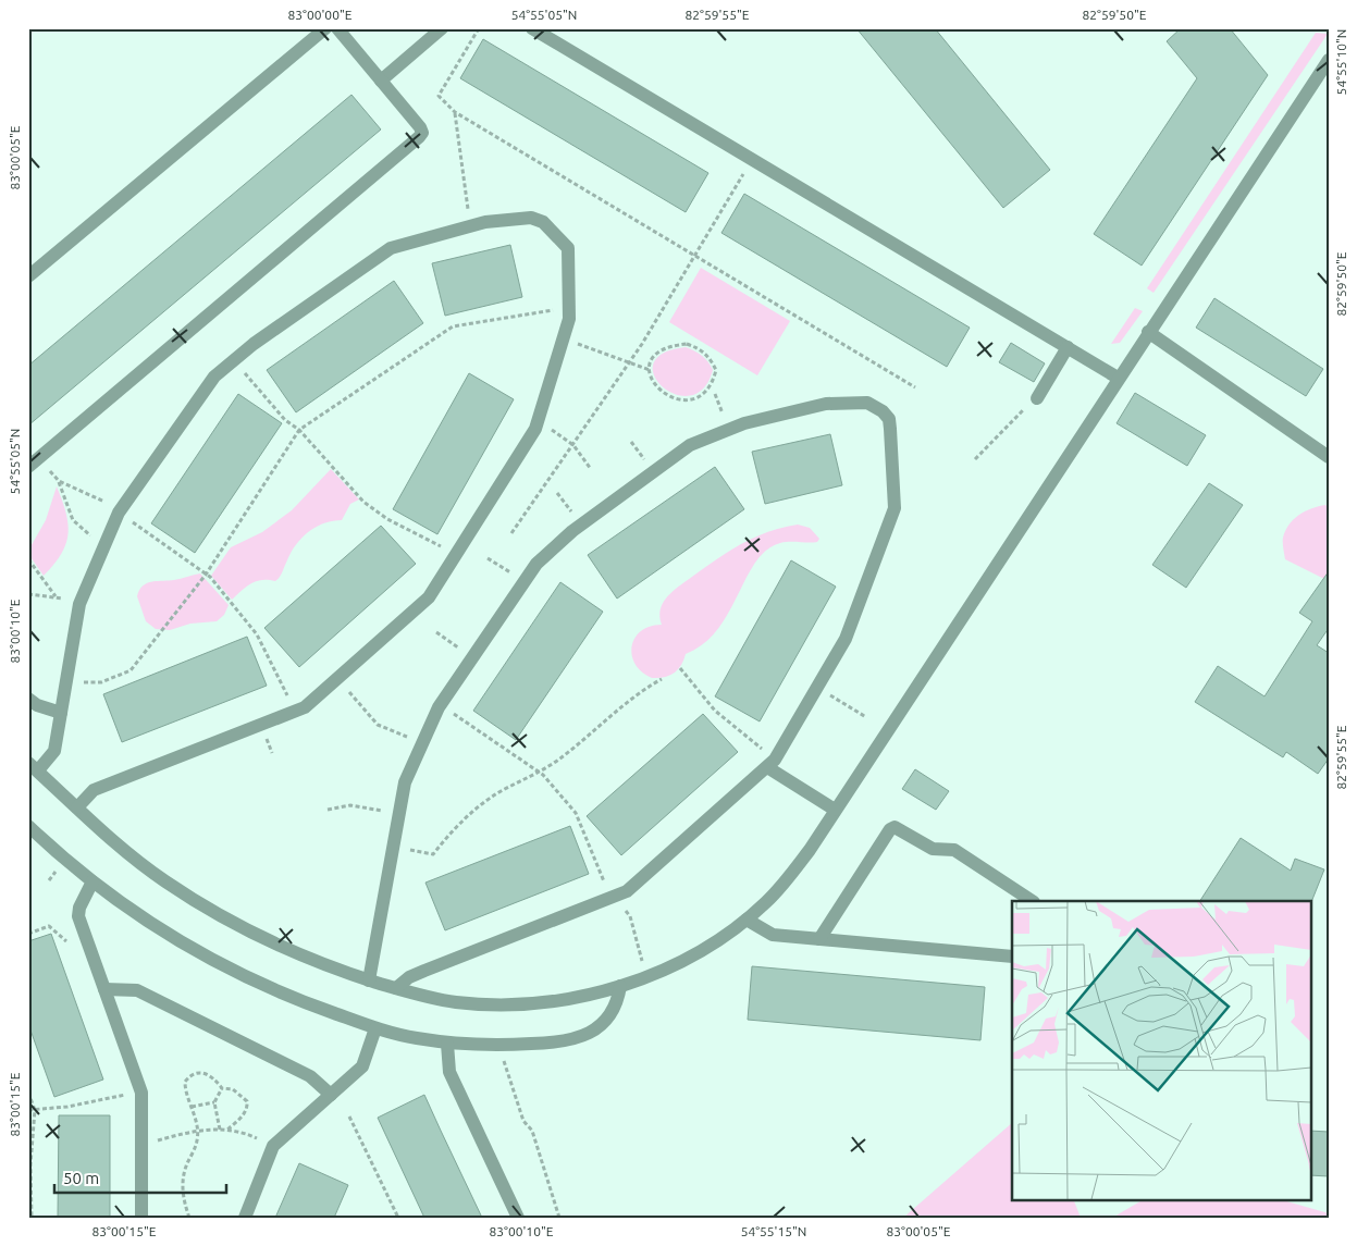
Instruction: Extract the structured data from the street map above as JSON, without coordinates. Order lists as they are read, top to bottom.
{
  "scale_bar": "50 m",
  "coordinates": [
    "83°00'00\"E",
    "54°55'05\"N",
    "82°59'55\"E",
    "82°59'50\"E",
    "54°55'10\"N",
    "83°00'05\"E",
    "83°00'10\"E",
    "83°00'15\"E",
    "54°55'15\"N"
  ]
}
